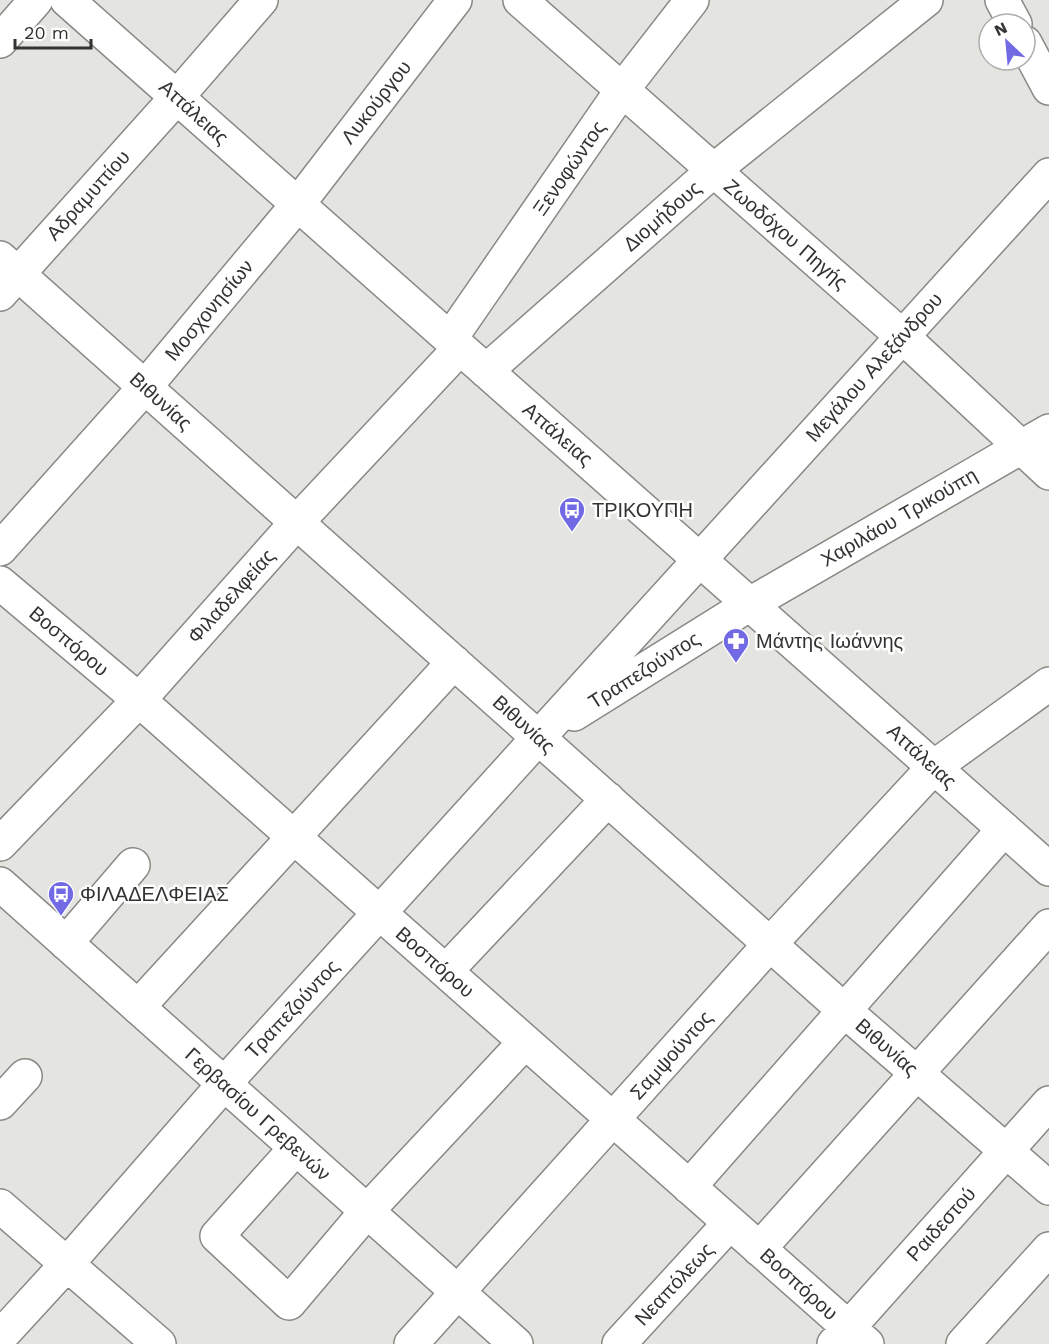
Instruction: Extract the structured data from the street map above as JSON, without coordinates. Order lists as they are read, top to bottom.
{
  "streets": {
    "street": [
      "Λυκούργου",
      "Αττάλειας",
      "Ξενοφώντος",
      "Αδραμυττίου",
      "Διομήδους",
      "Ζωοδόχου Πηγής",
      "Μοσχονησίων",
      "Μεγάλου Αλεξάνδρου",
      "Βιθυνίας",
      "Χαριλάου Τρικούπη",
      "Φιλαδελφείας",
      "Βοσπόρου",
      "Τραπεζούντος",
      "Σαμψούντος",
      "Γερβασίου Γρεβενών",
      "Ραιδεστού",
      "Νεαπόλεως"
    ]
  },
  "crossings": [
    ["Λυκούργου", "Αττάλειας"],
    ["Λυκούργου", "Μοσχονησίων"],
    ["Αττάλειας", "Ξενοφώντος"],
    ["Αττάλειας", "Αδραμυττίου"],
    ["Αττάλειας", "Διομήδους"],
    ["Αττάλειας", "Μοσχονησίων"],
    ["Αττάλειας", "Μεγάλου Αλεξάνδρου"],
    ["Αττάλειας", "Χαριλάου Τρικούπη"],
    ["Αττάλειας", "Φιλαδελφείας"],
    ["Αττάλειας", "Τραπεζούντος"],
    ["Αττάλειας", "Σαμψούντος"],
    ["Ξενοφώντος", "Ζωοδόχου Πηγής"],
    ["Ξενοφώντος", "Φιλαδελφείας"],
    ["Αδραμυττίου", "Βιθυνίας"],
    ["Διομήδους", "Ζωοδόχου Πηγής"],
    ["Ζωοδόχου Πηγής", "Μεγάλου Αλεξάνδρου"],
    ["Ζωοδόχου Πηγής", "Χαριλάου Τρικούπη"],
    ["Μοσχονησίων", "Βιθυνίας"],
    ["Μεγάλου Αλεξάνδρου", "Τραπεζούντος"],
    ["Βιθυνίας", "Φιλαδελφείας"],
    ["Βιθυνίας", "Τραπεζούντος"],
    ["Βιθυνίας", "Σαμψούντος"],
    ["Βιθυνίας", "Ραιδεστού"],
    ["Χαριλάου Τρικούπη", "Τραπεζούντος"],
    ["Φιλαδελφείας", "Βοσπόρου"],
    ["Βοσπόρου", "Τραπεζούντος"],
    ["Βοσπόρου", "Σαμψούντος"],
    ["Βοσπόρου", "Ραιδεστού"],
    ["Βοσπόρου", "Νεαπόλεως"],
    ["Τραπεζούντος", "Γερβασίου Γρεβενών"],
    ["Σαμψούντος", "Γερβασίου Γρεβενών"]
  ],
  "places": {
    "bus stop": ["ΤΡΙΚΟΥΠΗ", "ΦΙΛΑΔΕΛΦΕΙΑΣ"],
    "pharmacy": ["Μάντης Ιωάννης"]
  },
  "scale_bar": "20 m",
  "north": "top left"
}
